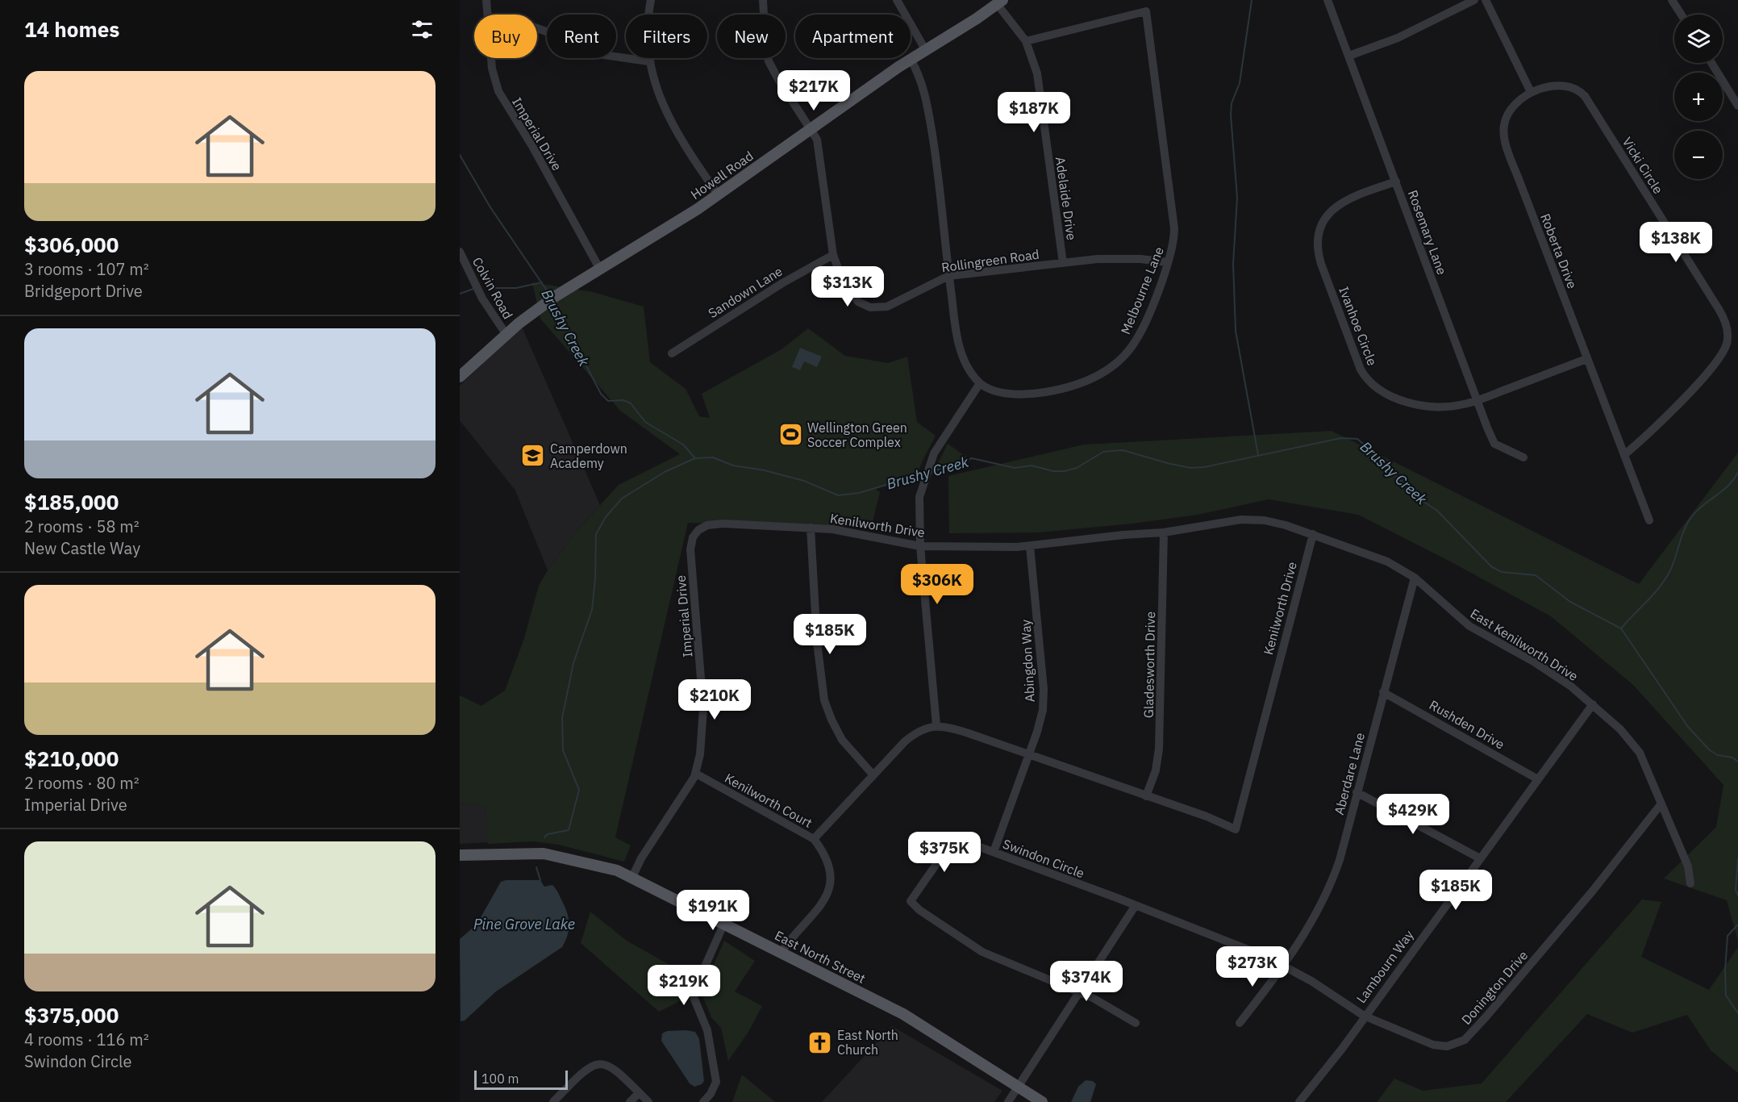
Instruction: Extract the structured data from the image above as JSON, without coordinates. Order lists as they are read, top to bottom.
{
  "streets": {
    "main road": ["Howell Road", "East North Street"],
    "street": [
      "Imperial Drive",
      "Vicki Circle",
      "Adelaide Drive",
      "Rosemary Lane",
      "Roberta Drive",
      "Rollingreen Road",
      "Colvin Road",
      "Melbourne Lane",
      "Sandown Lane",
      "Ivanhoe Circle",
      "Kenilworth Drive",
      "East Kenilworth Drive",
      "Abingdon Way",
      "Gladesworth Drive",
      "Rushden Drive",
      "Aberdare Lane",
      "Kenilworth Court",
      "Swindon Circle",
      "Lambourn Way",
      "Donington Drive"
    ]
  },
  "crossings": [
    ["Imperial Drive", "Howell Road"],
    ["Imperial Drive", "Kenilworth Drive"],
    ["Imperial Drive", "Kenilworth Court"],
    ["Imperial Drive", "East North Street"],
    ["Vicki Circle", "Roberta Drive"],
    ["Howell Road", "Adelaide Drive"],
    ["Howell Road", "Rollingreen Road"],
    ["Howell Road", "Colvin Road"],
    ["Adelaide Drive", "Rollingreen Road"],
    ["Adelaide Drive", "Melbourne Lane"],
    ["Rosemary Lane", "Ivanhoe Circle"],
    ["Roberta Drive", "Ivanhoe Circle"],
    ["Rollingreen Road", "Melbourne Lane"],
    ["Rollingreen Road", "Sandown Lane"],
    ["Kenilworth Drive", "East Kenilworth Drive"],
    ["Kenilworth Drive", "Abingdon Way"],
    ["Kenilworth Drive", "Gladesworth Drive"],
    ["East Kenilworth Drive", "Aberdare Lane"],
    ["East Kenilworth Drive", "Lambourn Way"],
    ["East Kenilworth Drive", "Donington Drive"],
    ["Abingdon Way", "Swindon Circle"],
    ["Rushden Drive", "Aberdare Lane"],
    ["Rushden Drive", "Lambourn Way"],
    ["Aberdare Lane", "Donington Drive"],
    ["Kenilworth Court", "East North Street"],
    ["Swindon Circle", "Donington Drive"],
    ["Lambourn Way", "Donington Drive"]
  ],
  "water": ["Brushy Creek", "Pine Grove Lake"],
  "places": {
    "sports": ["Wellington Green Soccer Complex"],
    "school or university": ["Camperdown Academy"],
    "church": ["East North Church"]
  },
  "scale_bar": "100 m",
  "page": {
    "heading": "14 homes",
    "map_buttons": ["+", "−"],
    "chip": [
      "Buy",
      "Rent",
      "Filters",
      "New",
      "Apartment"
    ],
    "list": [
      {
        "name": "$306,000",
        "note": "3 rooms · 107 m² · Bridgeport Drive"
      },
      {
        "name": "$185,000",
        "note": "2 rooms · 58 m² · New Castle Way"
      },
      {
        "name": "$210,000",
        "note": "2 rooms · 80 m² · Imperial Drive"
      },
      {
        "name": "$375,000",
        "note": "4 rooms · 116 m² · Swindon Circle"
      }
    ],
    "price": [
      "$217K",
      "$187K",
      "$138K",
      "$313K",
      "$306K",
      "$185K",
      "$210K",
      "$429K",
      "$375K",
      "$185K",
      "$191K",
      "$273K",
      "$374K",
      "$219K"
    ],
    "scale": "100 m"
  }
}
